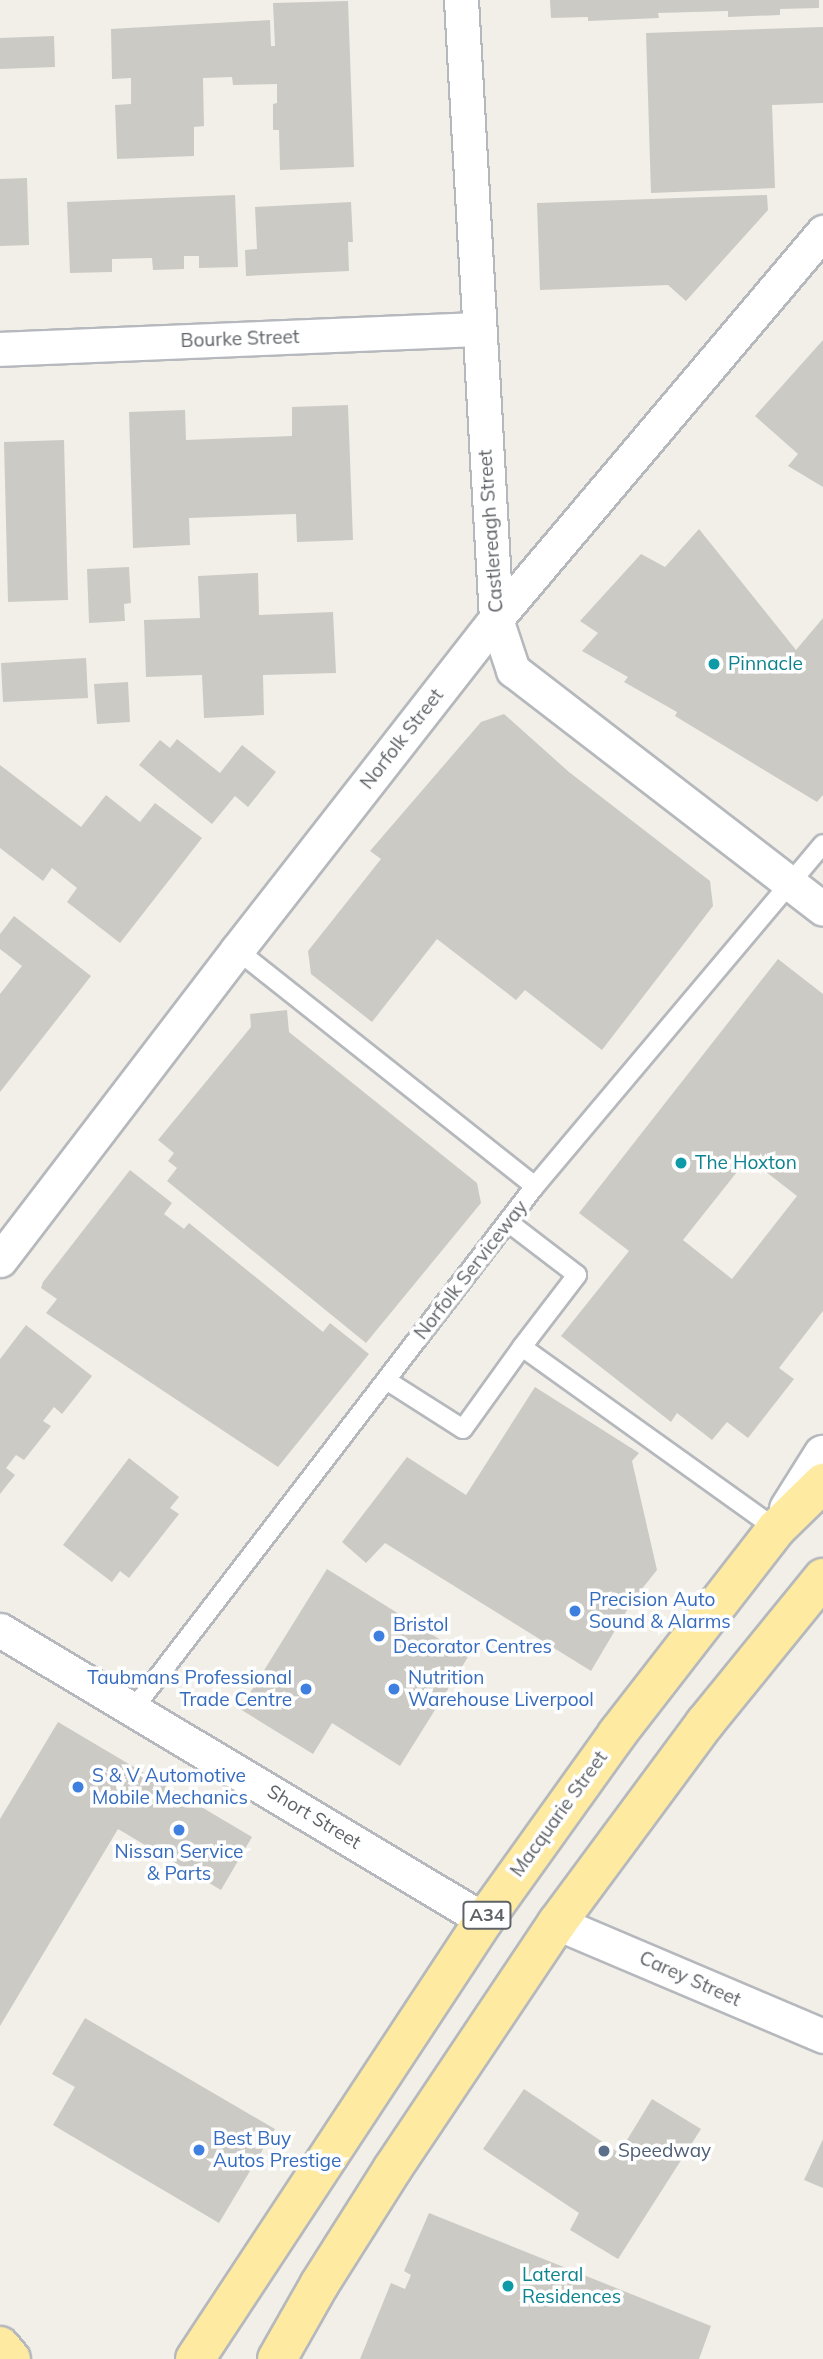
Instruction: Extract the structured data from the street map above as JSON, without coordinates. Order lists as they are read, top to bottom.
{
  "streets": {
    "highway": ["Macquarie Street", "A34"],
    "street": [
      "Bourke Street",
      "Castlereagh Street",
      "Norfolk Street",
      "Short Street",
      "Carey Street"
    ],
    "lane": ["Norfolk Serviceway"]
  },
  "crossings": [
    ["Bourke Street", "Castlereagh Street"],
    ["Castlereagh Street", "Norfolk Street"],
    ["Castlereagh Street", "Norfolk Serviceway"],
    ["Norfolk Serviceway", "Short Street"],
    ["Macquarie Street", "Short Street"],
    ["Macquarie Street", "A34"]
  ],
  "places": [
    "Pinnacle",
    "The Hoxton",
    "Precision Auto Sound & Alarms",
    "Bristol Decorator Centres",
    "Taubmans Professional Trade Centre",
    "Nutrition Warehouse Liverpool",
    "S & V Automotive Mobile Mechanics",
    "Nissan Service & Parts",
    "Best Buy Autos Prestige",
    "Speedway",
    "Lateral Residences"
  ]
}
